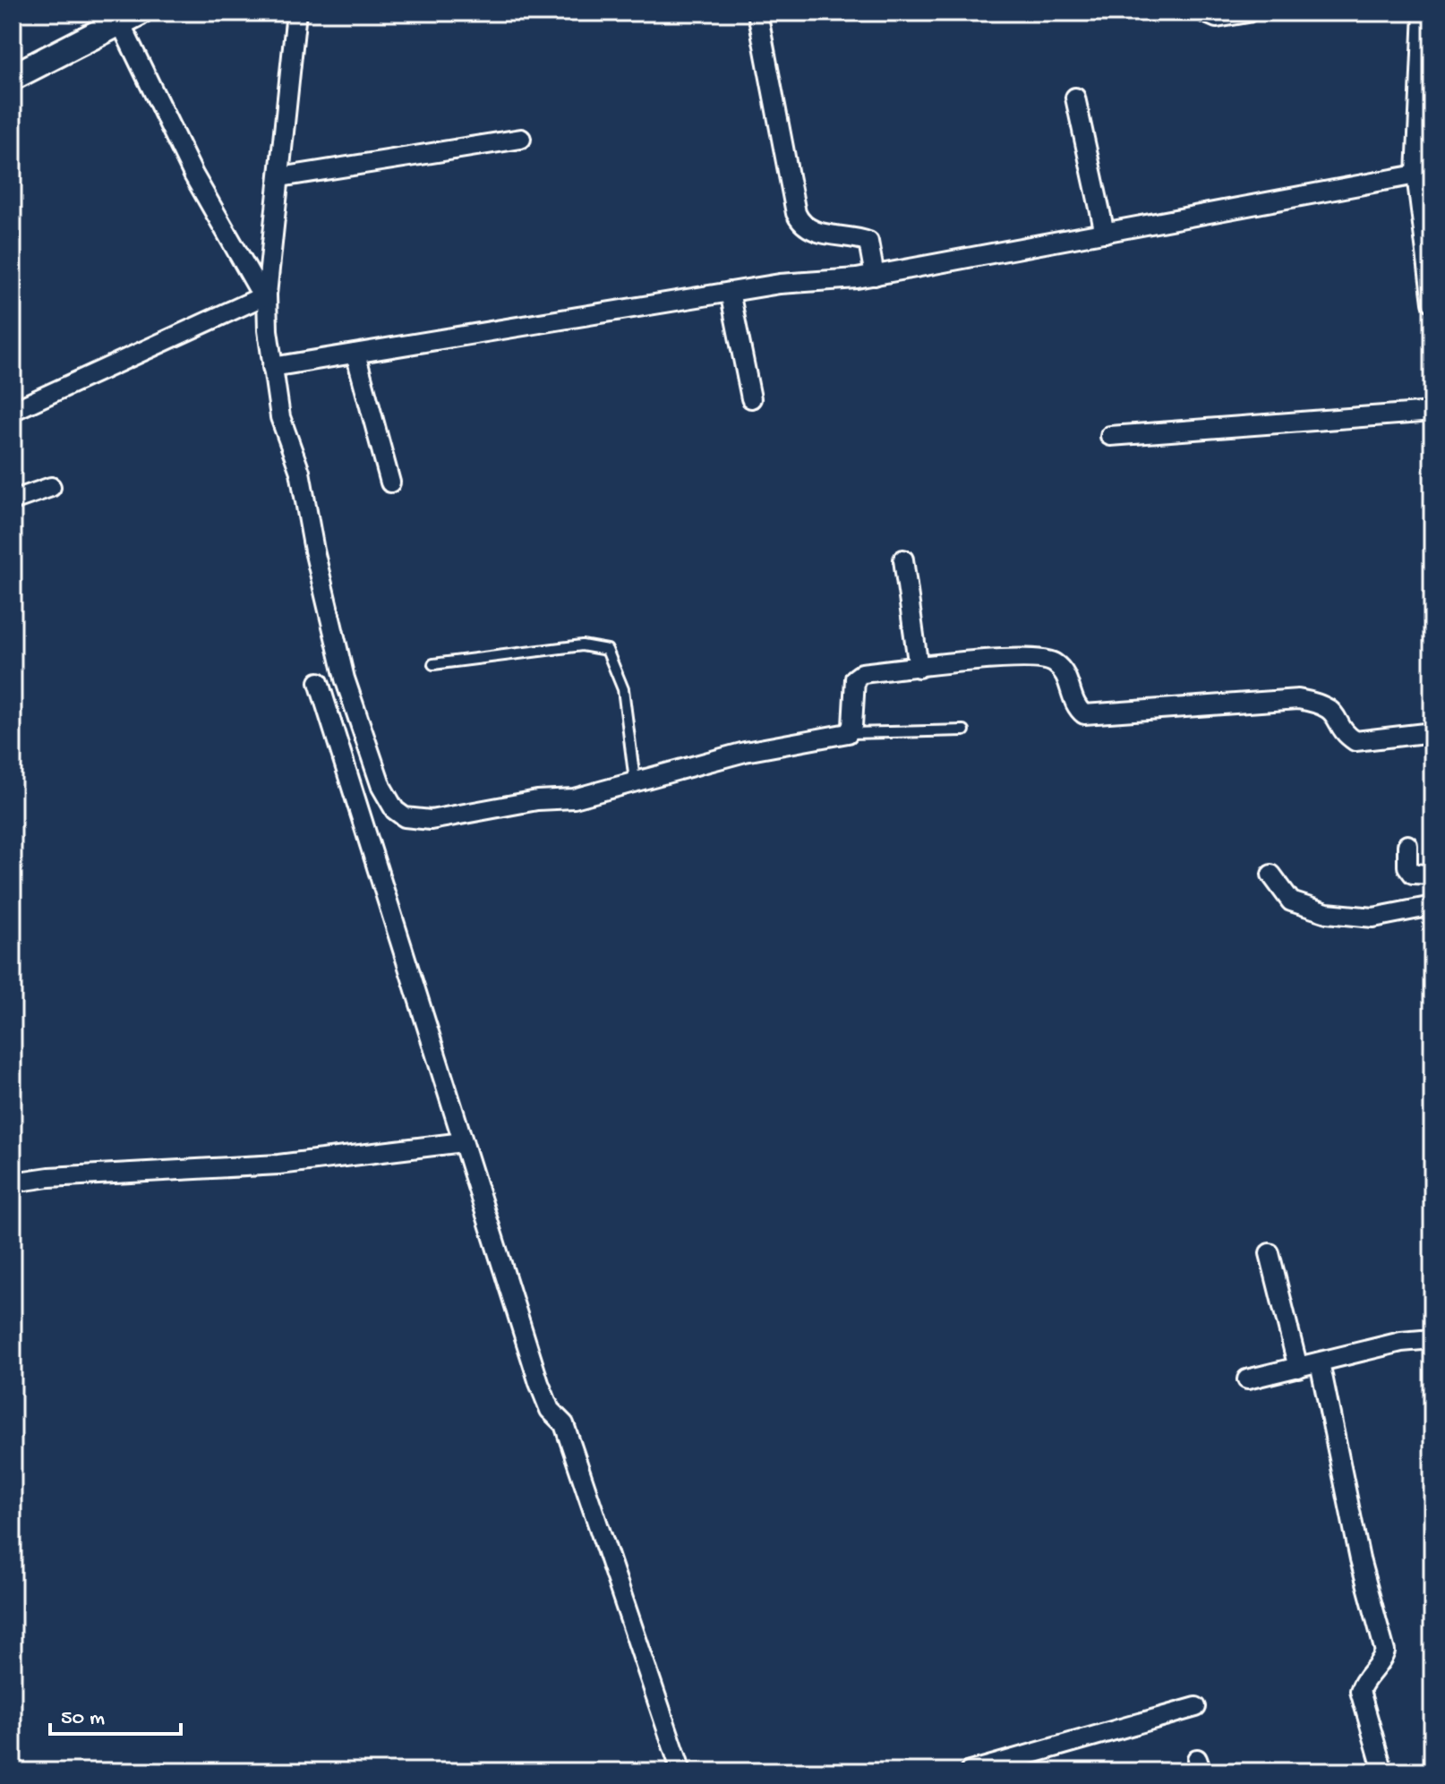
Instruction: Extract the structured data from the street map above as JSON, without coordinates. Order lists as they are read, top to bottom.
{
  "scale_bar": "50 m"
}
